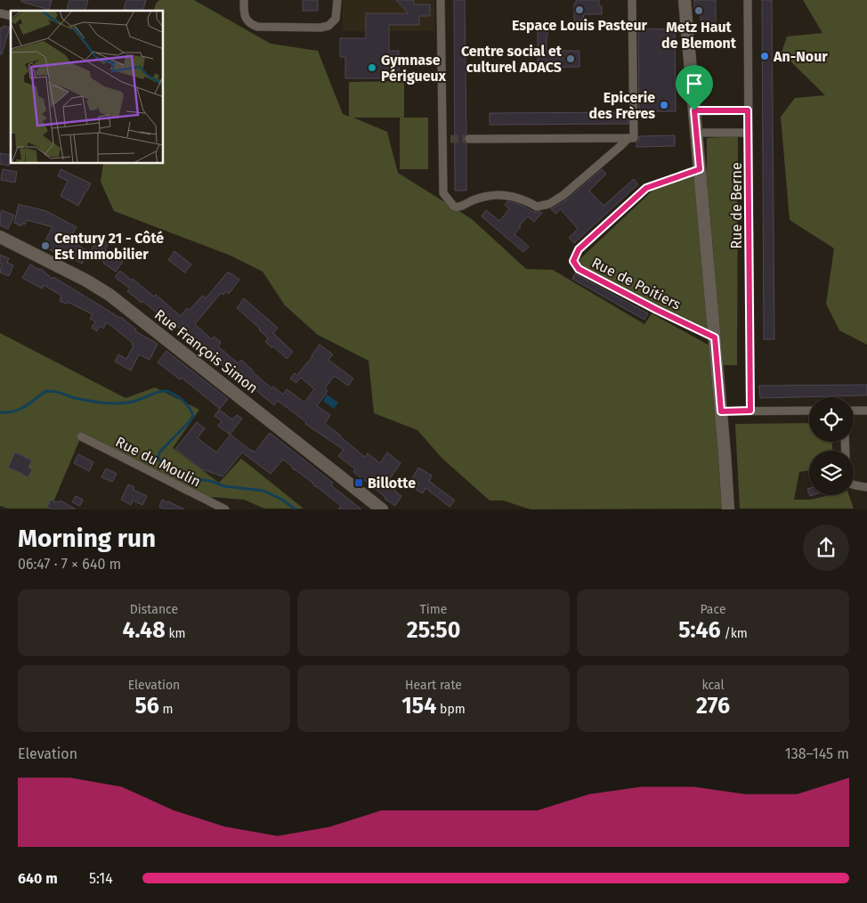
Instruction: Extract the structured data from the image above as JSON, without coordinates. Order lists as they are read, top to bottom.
{
  "streets": {
    "street": [
      "Rue de Berne",
      "Rue de Poitiers",
      "Rue François Simon",
      "Rue du Moulin"
    ]
  },
  "places": {
    "other": [
      "Espace Louis Pasteur",
      "Metz Haut de Blemont",
      "An-Nour",
      "Centre social et culturel ADACS",
      "Gymnase Périgueux",
      "Epicerie des Frères",
      "Century 21 - Côté Est Immobilier"
    ],
    "transit": ["Billotte"]
  },
  "page": {
    "heading": ["Morning run", "06:47 · 7 × 640 m"],
    "stats": [
      ["Distance", "4.48 km"],
      ["Time", "25:50"],
      ["Pace", "5:46 /km"],
      ["Elevation", "56 m"],
      ["Heart rate", "154 bpm"],
      ["kcal", "276"]
    ],
    "chart": ["Elevation", "138–145 m"],
    "list": [
      {
        "name": "640 m",
        "note": "5:14"
      }
    ]
  }
}
